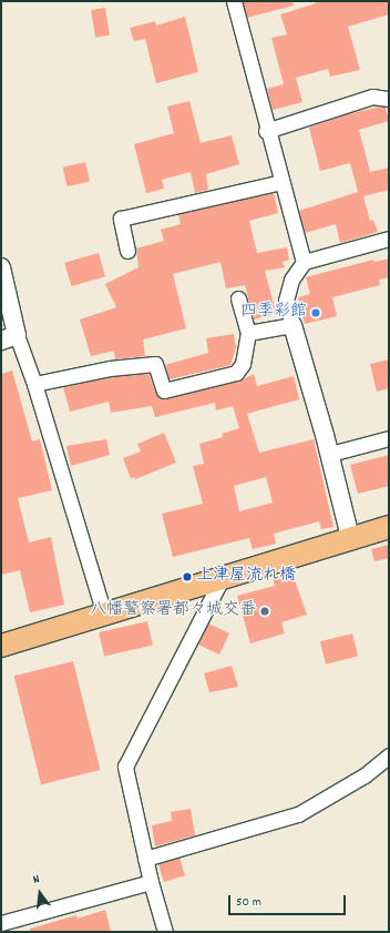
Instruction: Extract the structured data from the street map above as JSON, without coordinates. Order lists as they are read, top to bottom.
{
  "places": ["四季彩館", "上津屋流れ橋", "八幡警察署都々城交番"],
  "scale_bar": "50 m",
  "north": "top"
}
